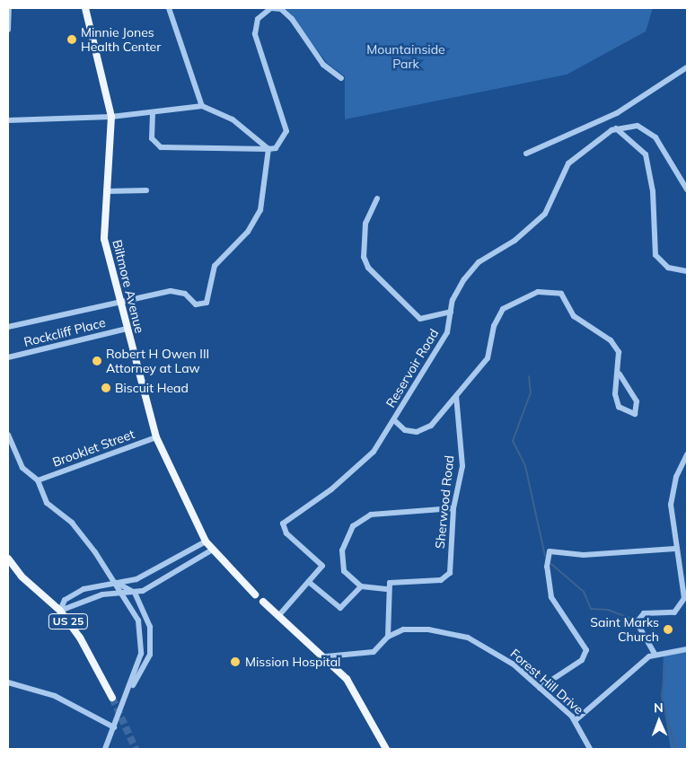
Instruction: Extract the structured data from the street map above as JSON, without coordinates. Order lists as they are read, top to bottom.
{
  "streets": {
    "main road": ["Biltmore Avenue", "US 25"],
    "street": [
      "Rockcliff Place",
      "Reservoir Road",
      "Brooklet Street",
      "Sherwood Road",
      "Forest Hill Drive"
    ]
  },
  "crossings": [
    ["Biltmore Avenue", "Rockcliff Place"],
    ["Biltmore Avenue", "Brooklet Street"]
  ],
  "parks": ["Mountainside Park"],
  "places": [
    "Minnie Jones Health Center",
    "Robert H Owen III Attorney at Law",
    "Biscuit Head",
    "Saint Marks Church",
    "Mission Hospital"
  ],
  "north": "top"
}
